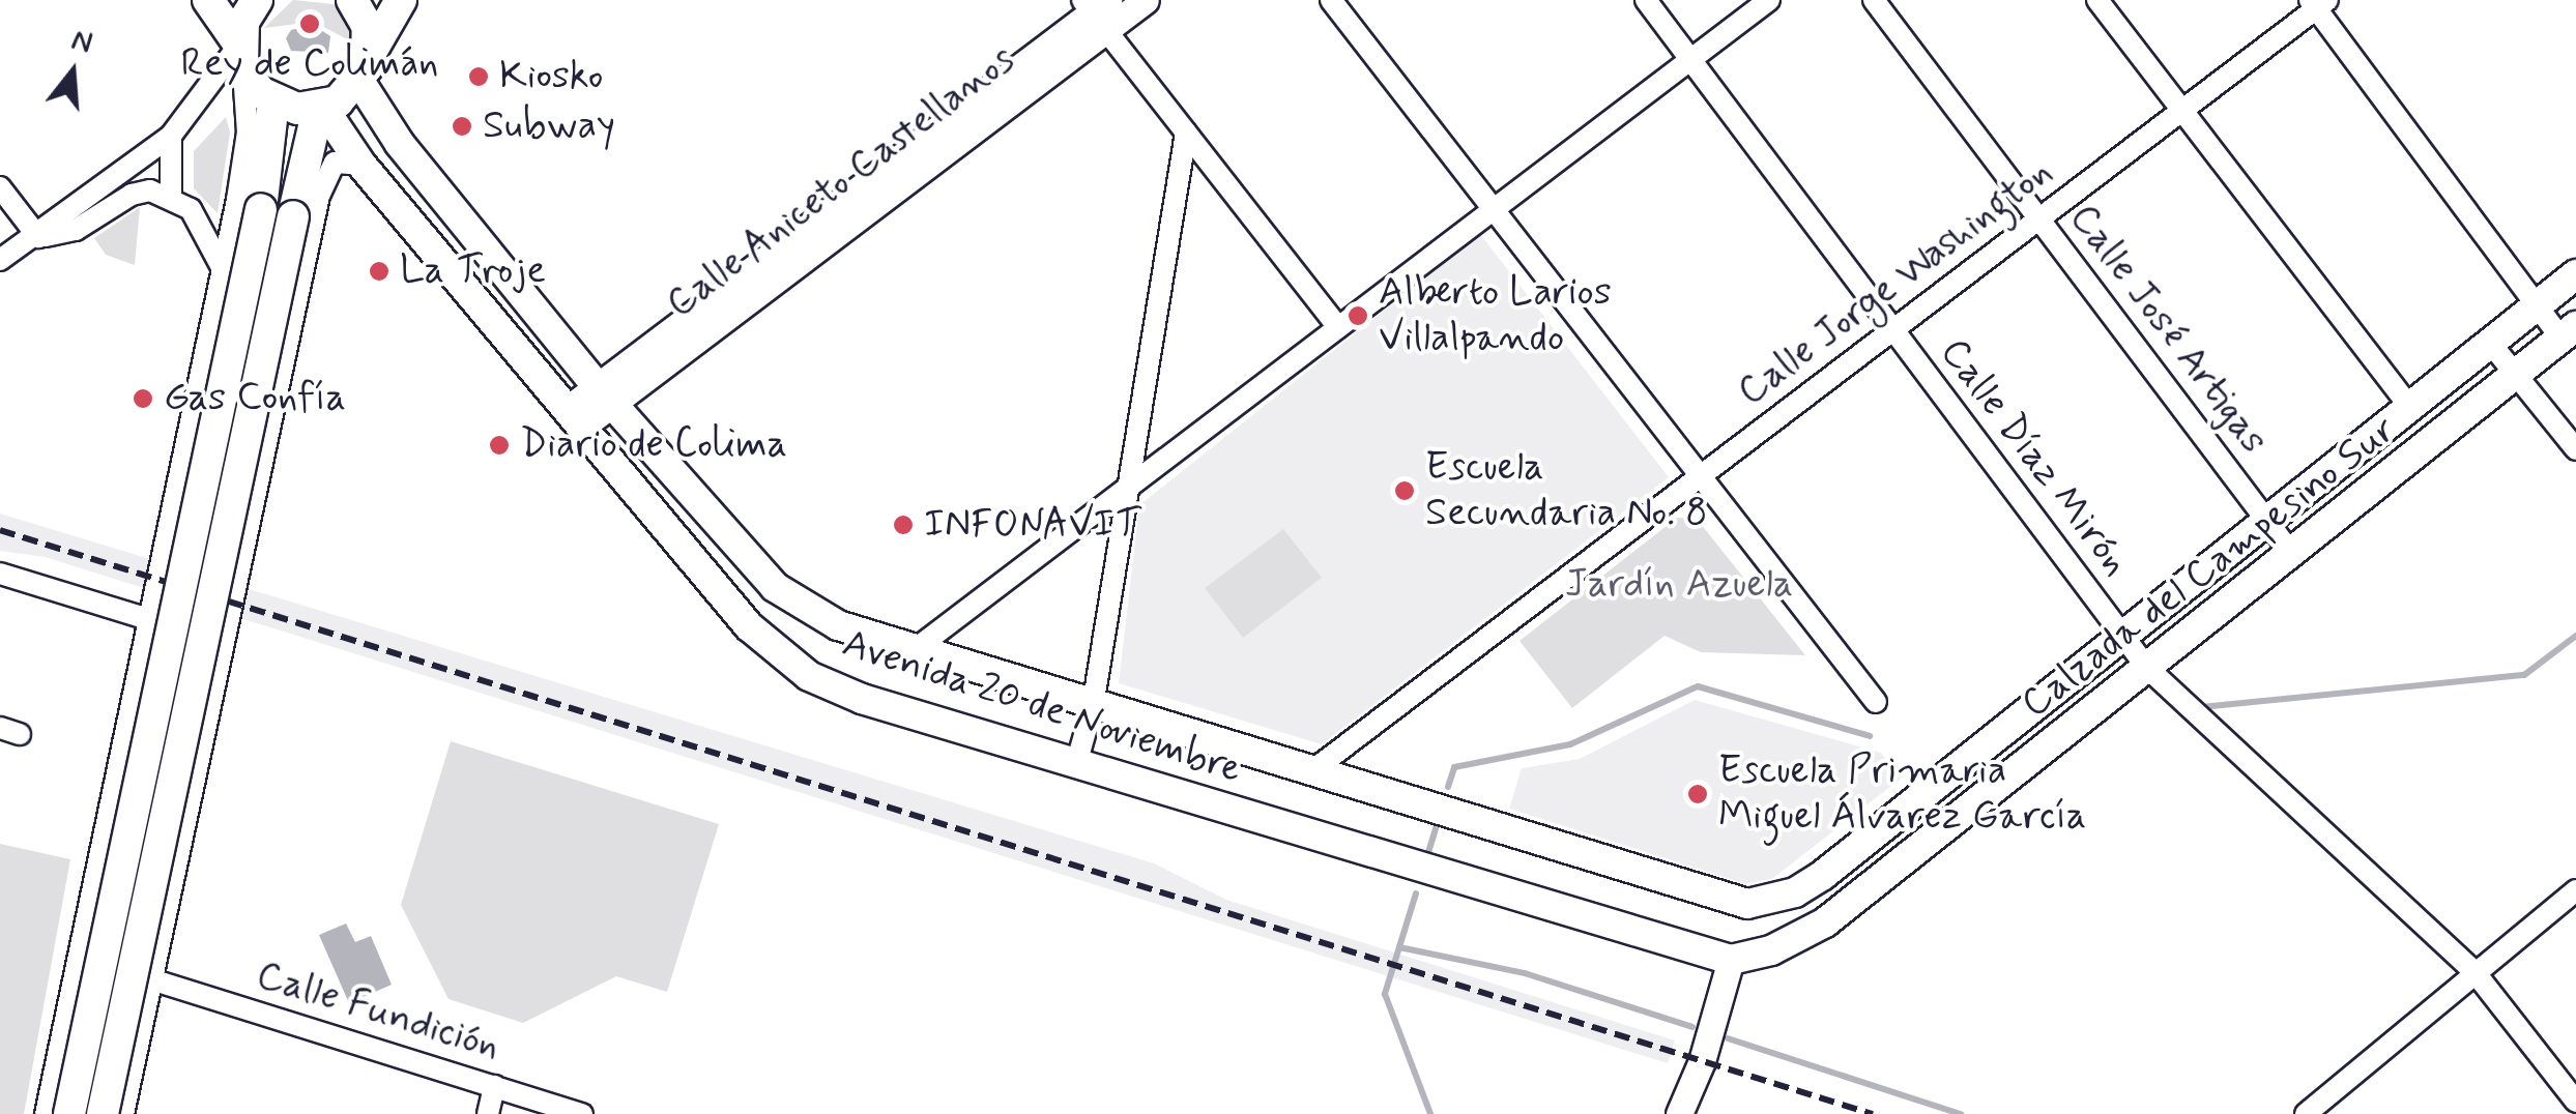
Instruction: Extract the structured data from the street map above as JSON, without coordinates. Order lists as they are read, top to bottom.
{
  "streets": {
    "main road": ["Calzada del Campesino Sur", "Avenida 20 de Noviembre"],
    "street": [
      "Calle Aniceto Castellanos",
      "Calle Jorge Washington",
      "Calle José Artigas",
      "Calle Díaz Mirón",
      "Calle Fundición"
    ]
  },
  "crossings": [
    ["Calle Aniceto Castellanos", "Avenida 20 de Noviembre"],
    ["Calle Jorge Washington", "Calle José Artigas"],
    ["Calle Jorge Washington", "Calle Díaz Mirón"],
    ["Calle Jorge Washington", "Avenida 20 de Noviembre"],
    ["Calle José Artigas", "Calzada del Campesino Sur"],
    ["Calle Díaz Mirón", "Calzada del Campesino Sur"],
    ["Calzada del Campesino Sur", "Avenida 20 de Noviembre"]
  ],
  "parks": ["Jardín Azuela"],
  "places": [
    "Rey de Colimán",
    "Kiosko",
    "Subway",
    "La Troje",
    "Alberto Larios Villalpando",
    "Gas Confía",
    "Diario de Colima",
    "Escuela Secundaria No. 8",
    "INFONAVIT",
    "Escuela Primaria Miguel Álvarez García"
  ],
  "north": "top"
}
